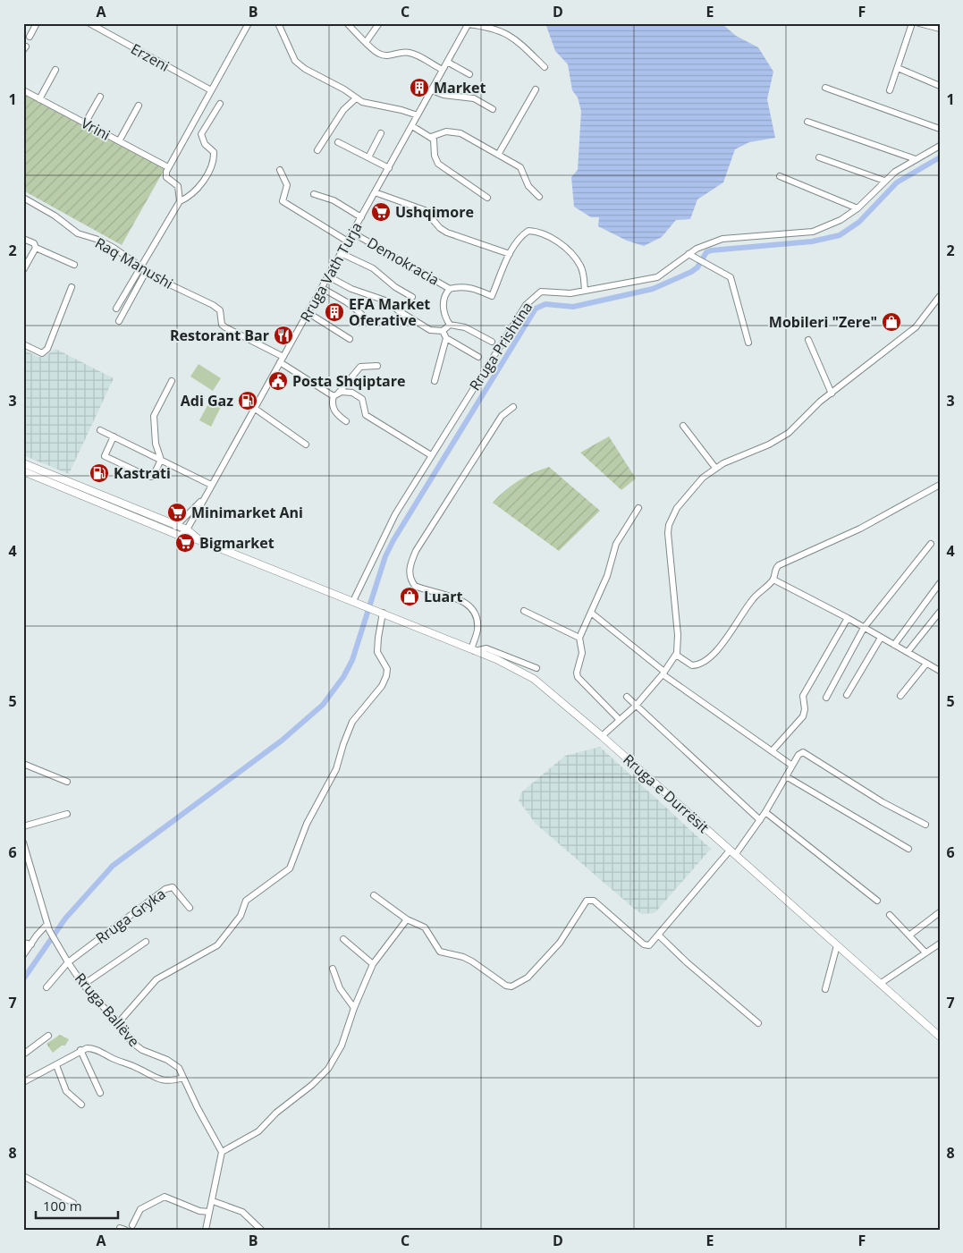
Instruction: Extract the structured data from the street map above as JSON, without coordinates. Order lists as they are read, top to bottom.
{
  "streets": {
    "main road": ["Rruga e Durrësit"],
    "street": [
      "Erzeni",
      "Vrini",
      "Demokracia",
      "Raq Manushi",
      "Rruga Vath Turja",
      "Rruga Prishtina",
      "Rruga Gryka",
      "Rruga Ballëve"
    ]
  },
  "crossings": [
    ["Demokracia", "Rruga Vath Turja"],
    ["Raq Manushi", "Rruga Vath Turja"],
    ["Rruga Prishtina", "Rruga e Durrësit"],
    ["Rruga Gryka", "Rruga Ballëve"]
  ],
  "places": {
    "building": ["Market", "EFA Market Oferative"],
    "supermarket": ["Ushqimore", "Minimarket Ani", "Bigmarket"],
    "shop": ["Mobileri \"Zere\"", "Luart"],
    "restaurant": ["Restorant Bar"],
    "public building": ["Posta Shqiptare"],
    "fuel station": ["Adi Gaz", "Kastrati"]
  },
  "scale_bar": "100 m",
  "grid": {
    "columns": [
      "A",
      "B",
      "C",
      "D",
      "E",
      "F"
    ],
    "rows": [
      "1",
      "2",
      "3",
      "4",
      "5",
      "6",
      "7",
      "8"
    ]
  }
}
